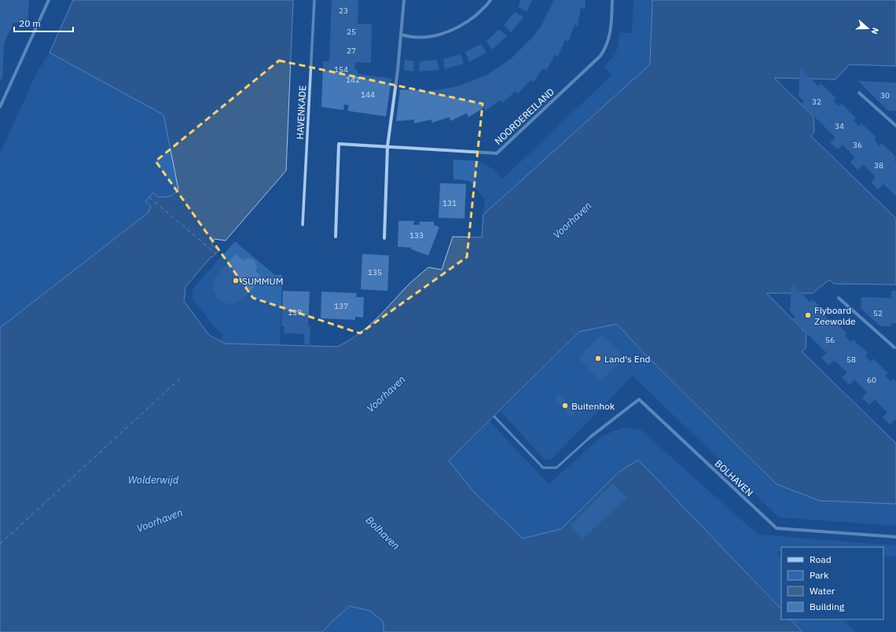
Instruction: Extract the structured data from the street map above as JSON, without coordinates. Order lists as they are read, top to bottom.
{
  "streets": {
    "street": ["HAVENKADE", "NOORDEREILAND", "BOLHAVEN"]
  },
  "water": ["Voorhaven", "Wolderwijd", "Bolhaven"],
  "places": [
    "SUMMUM",
    "Flyboard Zeewolde",
    "Land's End",
    "Buitenhok"
  ],
  "house_numbers": [
    "23",
    "25",
    "27",
    "154",
    "142",
    "144",
    "30",
    "32",
    "34",
    "36",
    "38",
    "131",
    "133",
    "135",
    "137",
    "139",
    "52",
    "56",
    "58",
    "60"
  ],
  "legend": [
    "Road",
    "Park",
    "Water",
    "Building"
  ],
  "scale_bar": "20 m",
  "north": "right"
}
